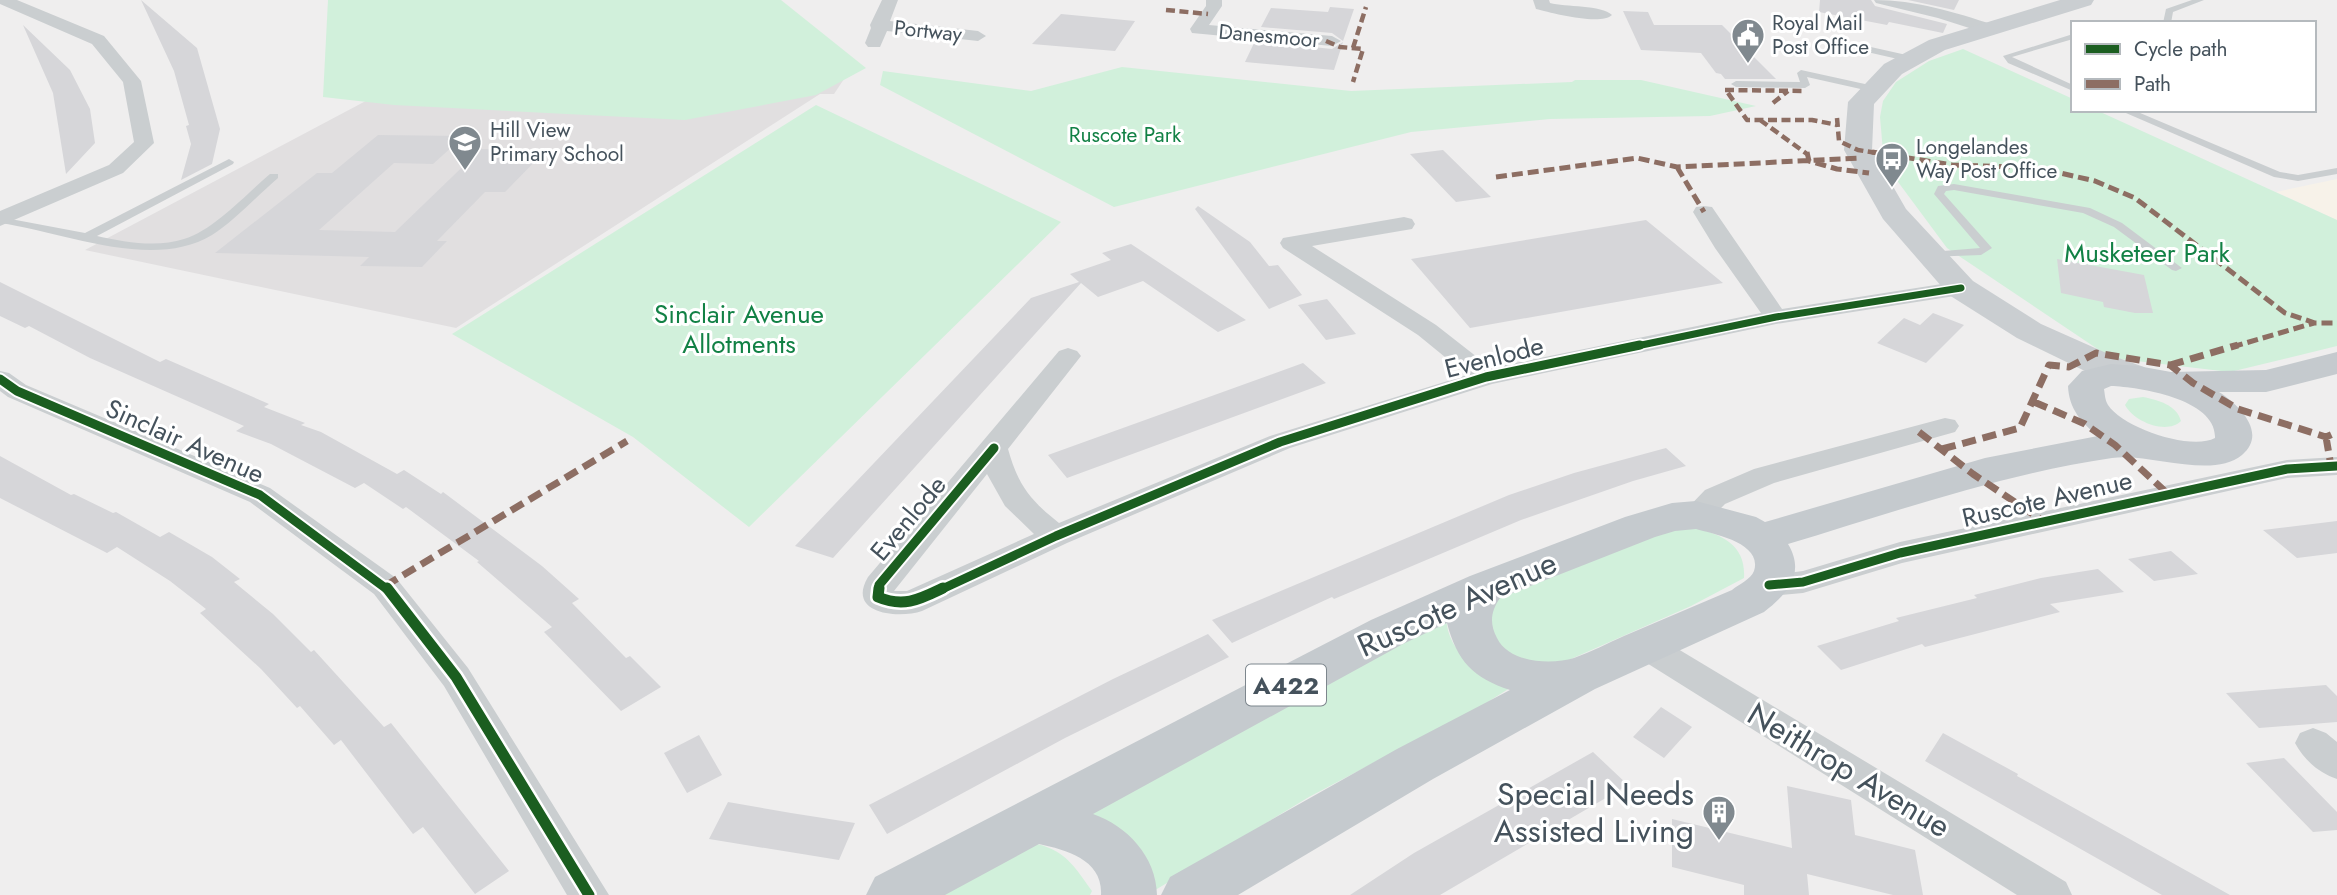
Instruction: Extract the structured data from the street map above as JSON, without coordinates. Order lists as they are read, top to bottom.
{
  "streets": {
    "main road": ["Ruscote Avenue", "A422"],
    "street": [
      "Portway",
      "Danesmoor",
      "Evenlode",
      "Sinclair Avenue",
      "Neithrop Avenue"
    ]
  },
  "crossings": [
    ["Ruscote Avenue", "Neithrop Avenue"]
  ],
  "parks": ["Ruscote Park", "Musketeer Park", "Sinclair Avenue Allotments"],
  "places": {
    "public building": ["Royal Mail Post Office"],
    "school or university": ["Hill View Primary School"],
    "bus stop": ["Longelandes Way Post Office"],
    "building": ["Special Needs Assisted Living"]
  },
  "legend": ["Cycle path", "Path"]
}
